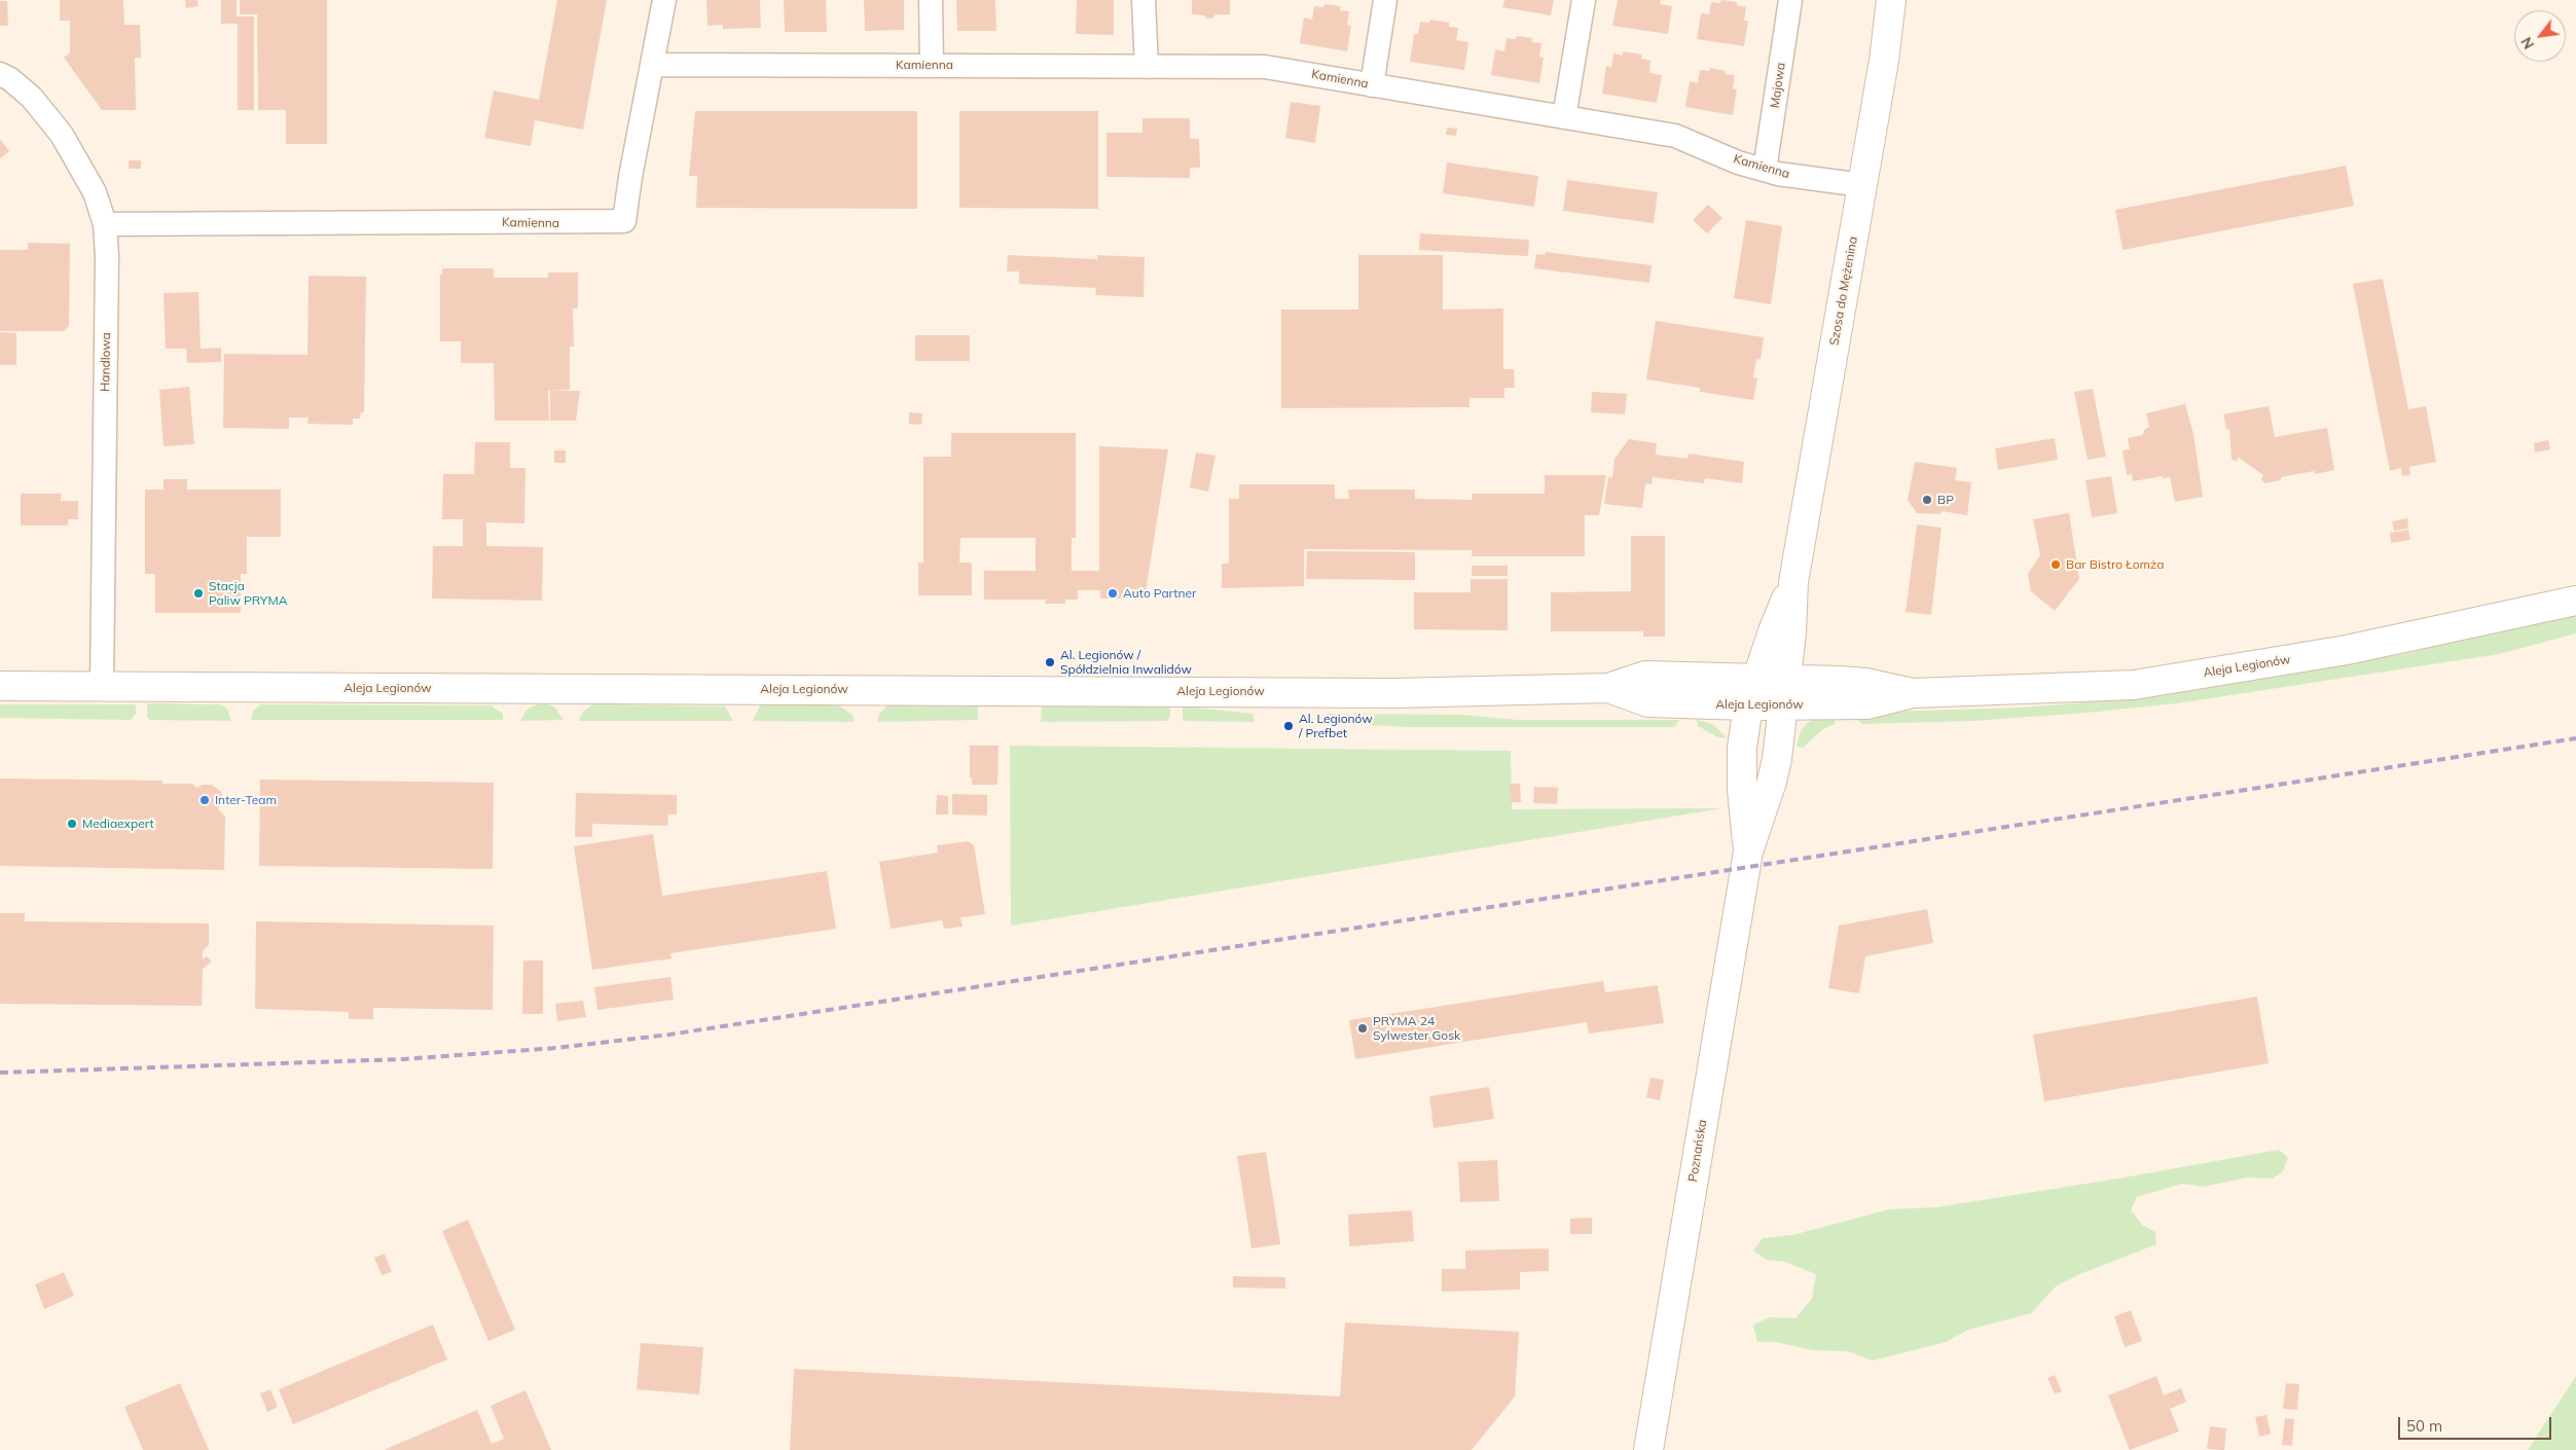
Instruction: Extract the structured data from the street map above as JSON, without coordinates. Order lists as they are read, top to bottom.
{
  "streets": {
    "main road": ["Szosa do Mężenina", "Aleja Legionów", "Poznańska"],
    "street": ["Kamienna", "Majowa", "Handlowa"]
  },
  "crossings": [
    ["Kamienna", "Majowa"],
    ["Kamienna", "Szosa do Mężenina"],
    ["Kamienna", "Handlowa"],
    ["Szosa do Mężenina", "Aleja Legionów"],
    ["Szosa do Mężenina", "Poznańska"],
    ["Handlowa", "Aleja Legionów"],
    ["Aleja Legionów", "Poznańska"]
  ],
  "places": [
    "BP",
    "Bar Bistro Łomża",
    "Stacja Paliw PRYMA",
    "Auto Partner",
    "Al. Legionów / Spółdzielnia Inwalidów",
    "Al. Legionów / Prefbet",
    "Inter-Team",
    "Mediaexpert",
    "PRYMA 24 Sylwester Gosk"
  ],
  "scale_bar": "50 m",
  "north": "bottom left"
}
